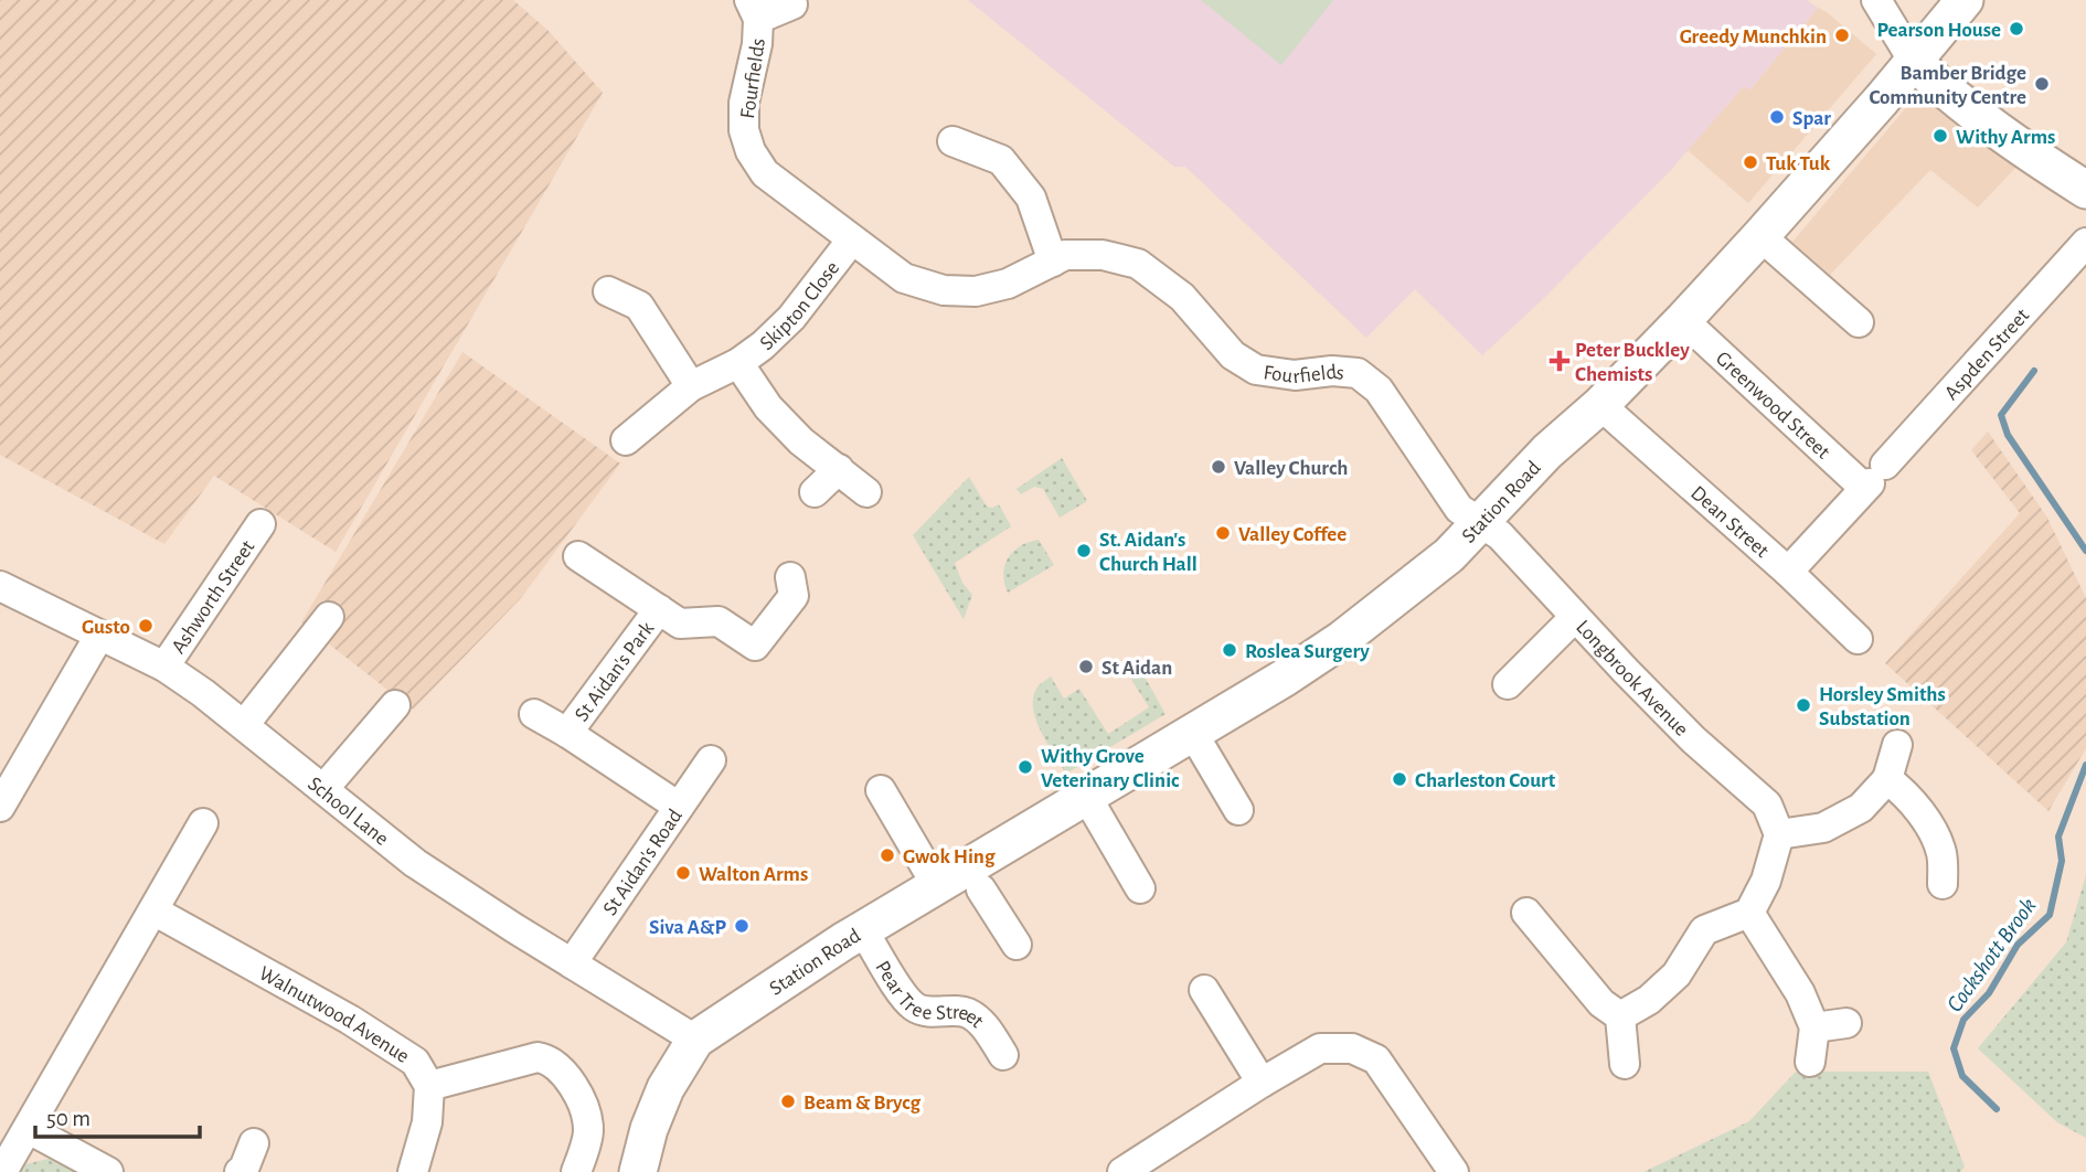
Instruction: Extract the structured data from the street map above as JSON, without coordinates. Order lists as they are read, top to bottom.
{
  "streets": {
    "main road": ["Station Road"],
    "street": [
      "Fourfields",
      "Skipton Close",
      "Aspden Street",
      "Greenwood Street",
      "Dean Street",
      "Ashworth Street",
      "St Aidan's Park",
      "Longbrook Avenue",
      "School Lane",
      "St Aidan's Road",
      "Pear Tree Street",
      "Walnutwood Avenue"
    ]
  },
  "crossings": [
    ["Fourfields", "Skipton Close"],
    ["Fourfields", "Station Road"],
    ["Fourfields", "Longbrook Avenue"],
    ["Aspden Street", "Greenwood Street"],
    ["Aspden Street", "Dean Street"],
    ["Greenwood Street", "Station Road"],
    ["Station Road", "Dean Street"],
    ["Station Road", "Longbrook Avenue"],
    ["Station Road", "School Lane"],
    ["Station Road", "Pear Tree Street"],
    ["Ashworth Street", "School Lane"],
    ["St Aidan's Park", "St Aidan's Road"],
    ["School Lane", "St Aidan's Road"]
  ],
  "water": ["Cockshott Brook"],
  "places": {
    "other": [
      "Pearson House",
      "Greedy Munchkin",
      "Bamber Bridge Community Centre",
      "Spar",
      "Withy Arms",
      "Tuk Tuk",
      "Valley Church",
      "Valley Coffee",
      "St. Aidan's Church Hall",
      "Gusto",
      "Roslea Surgery",
      "St Aidan",
      "Horsley Smiths Substation",
      "Withy Grove Veterinary Clinic",
      "Charleston Court",
      "Gwok Hing",
      "Walton Arms",
      "Siva A&P",
      "Beam & Brycg"
    ],
    "health": ["Peter Buckley Chemists"]
  },
  "scale_bar": "50 m"
}
